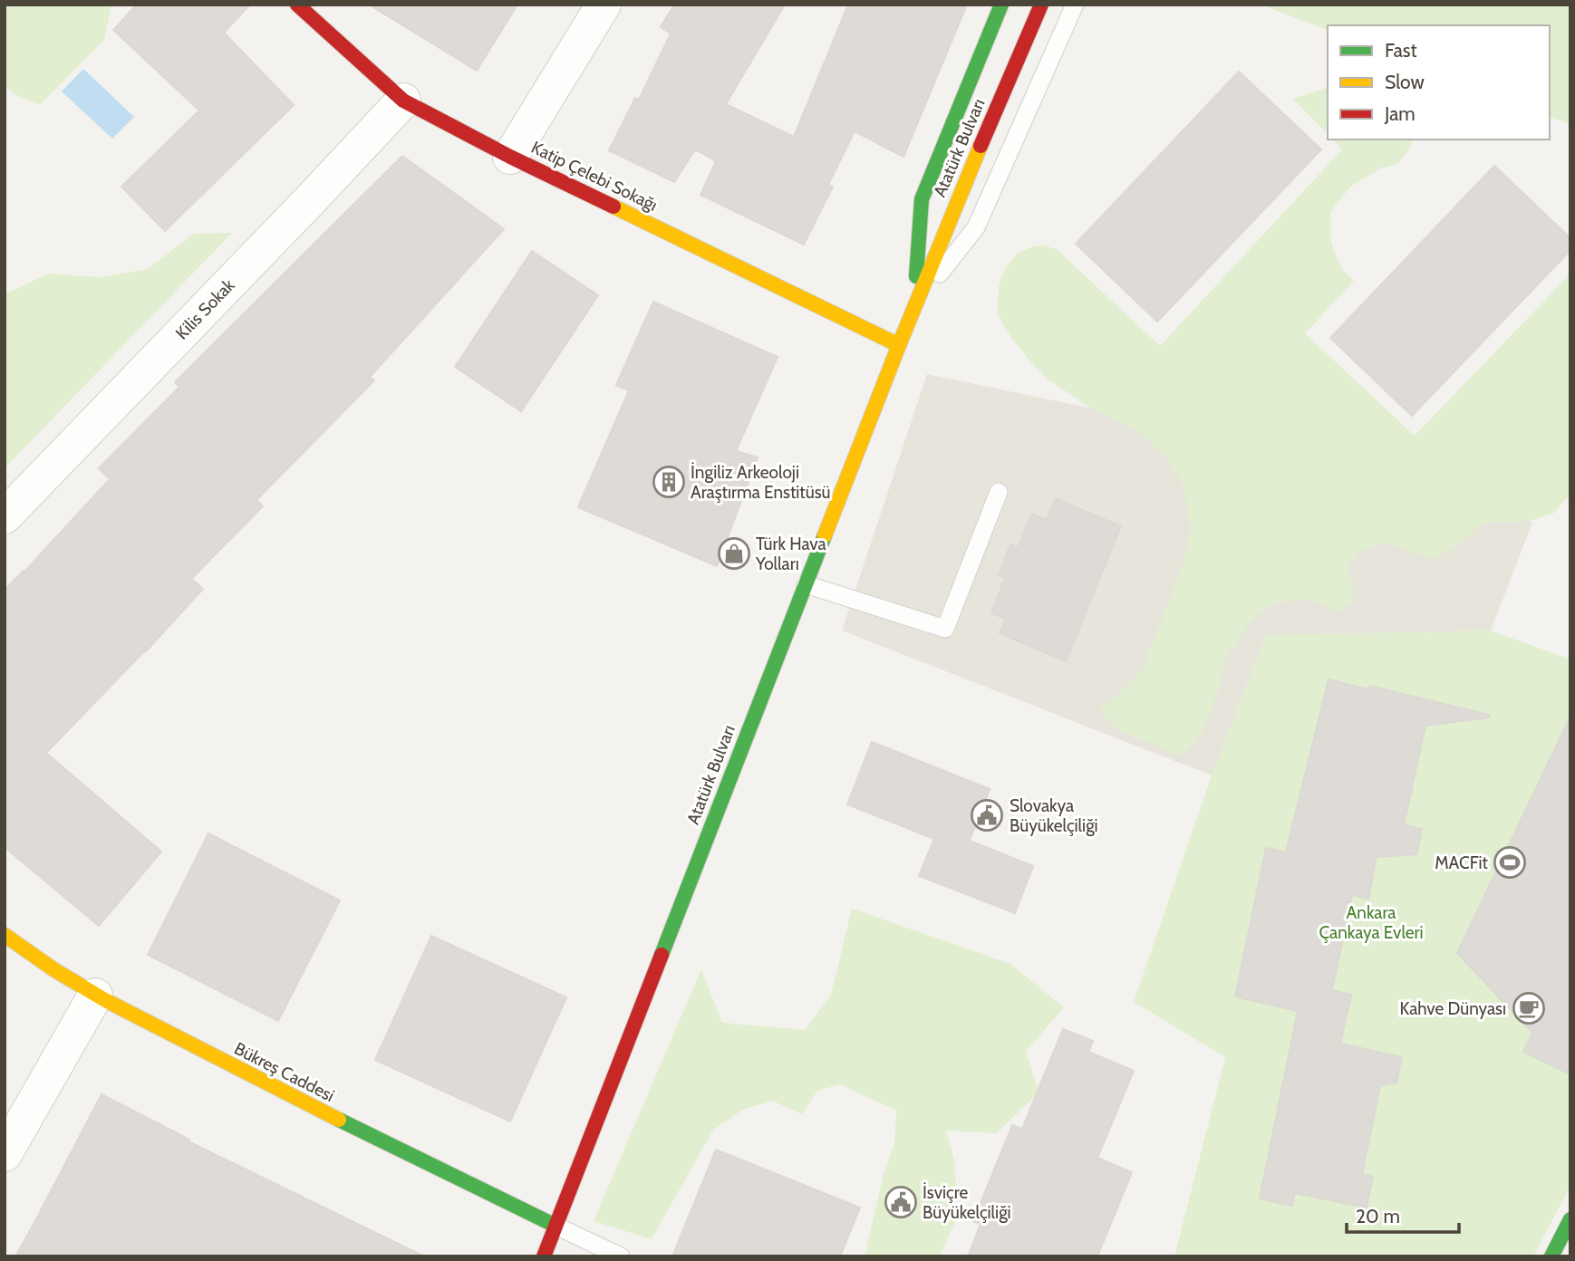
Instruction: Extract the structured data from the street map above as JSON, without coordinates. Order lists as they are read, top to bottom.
{
  "streets": {
    "main road": ["Atatürk Bulvarı", "Katip Çelebi Sokağı", "Bükreş Caddesi"],
    "street": ["Kilis Sokak"]
  },
  "crossings": [
    ["Atatürk Bulvarı", "Katip Çelebi Sokağı"],
    ["Atatürk Bulvarı", "Bükreş Caddesi"],
    ["Katip Çelebi Sokağı", "Kilis Sokak"]
  ],
  "parks": ["Ankara Çankaya Evleri"],
  "places": {
    "building": ["İngiliz Arkeoloji Araştırma Enstitüsü"],
    "shop": ["Türk Hava Yolları"],
    "public building": ["Slovakya Büyükelçiliği", "İsviçre Büyükelçiliği"],
    "sports": ["MACFit"],
    "cafe": ["Kahve Dünyası"]
  },
  "legend": ["Fast", "Slow", "Jam"],
  "scale_bar": "20 m"
}
